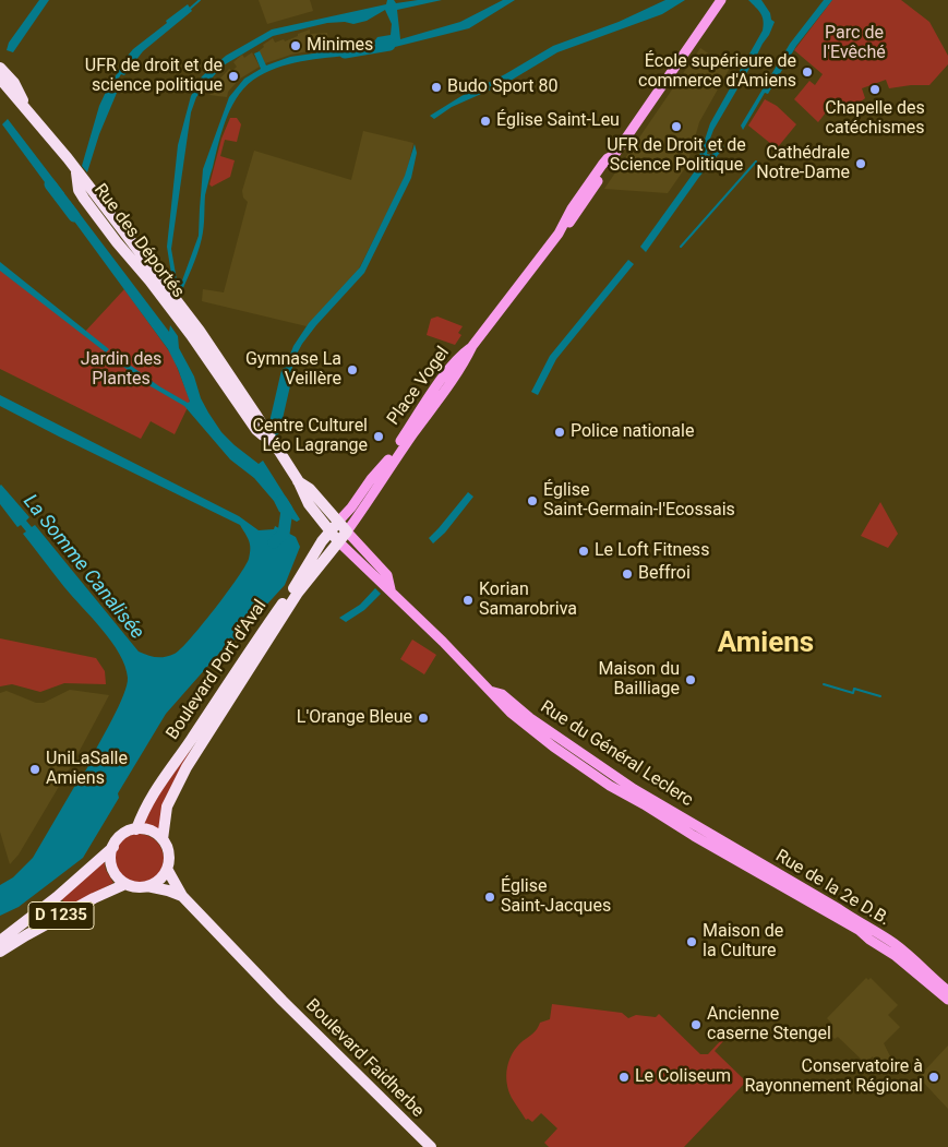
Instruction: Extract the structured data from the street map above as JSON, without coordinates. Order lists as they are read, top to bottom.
{
  "streets": {
    "main road": [
      "Rue des Déportés",
      "Place Vogel",
      "Boulevard Port d'Aval",
      "Rue du Général Leclerc",
      "Rue de la 2e D.B.",
      "D 1235",
      "Boulevard Faidherbe"
    ]
  },
  "crossings": [
    ["Place Vogel", "Boulevard Port d'Aval"],
    ["Place Vogel", "Rue du Général Leclerc"],
    ["Boulevard Port d'Aval", "Rue du Général Leclerc"],
    ["Boulevard Port d'Aval", "D 1235"],
    ["Rue du Général Leclerc", "Rue de la 2e D.B."]
  ],
  "districts": ["Amiens"],
  "water": ["La Somme Canalisée"],
  "parks": ["Parc de l'Evêché", "Jardin des Plantes"],
  "places": [
    "Minimes",
    "École supérieure de commerce d'Amiens",
    "UFR de droit et de science politique",
    "Budo Sport 80",
    "Chapelle des catéchismes",
    "Église Saint-Leu",
    "UFR de Droit et de Science Politique",
    "Cathédrale Notre-Dame",
    "Gymnase La Veillère",
    "Police nationale",
    "Centre Culturel Léo Lagrange",
    "Église Saint-Germain-l'Ecossais",
    "Le Loft Fitness",
    "Beffroi",
    "Korian Samarobriva",
    "Maison du Bailliage",
    "L'Orange Bleue",
    "UniLaSalle Amiens",
    "Église Saint-Jacques",
    "Maison de la Culture",
    "Ancienne caserne Stengel",
    "Le Coliseum",
    "Conservatoire à Rayonnement Régional"
  ]
}
